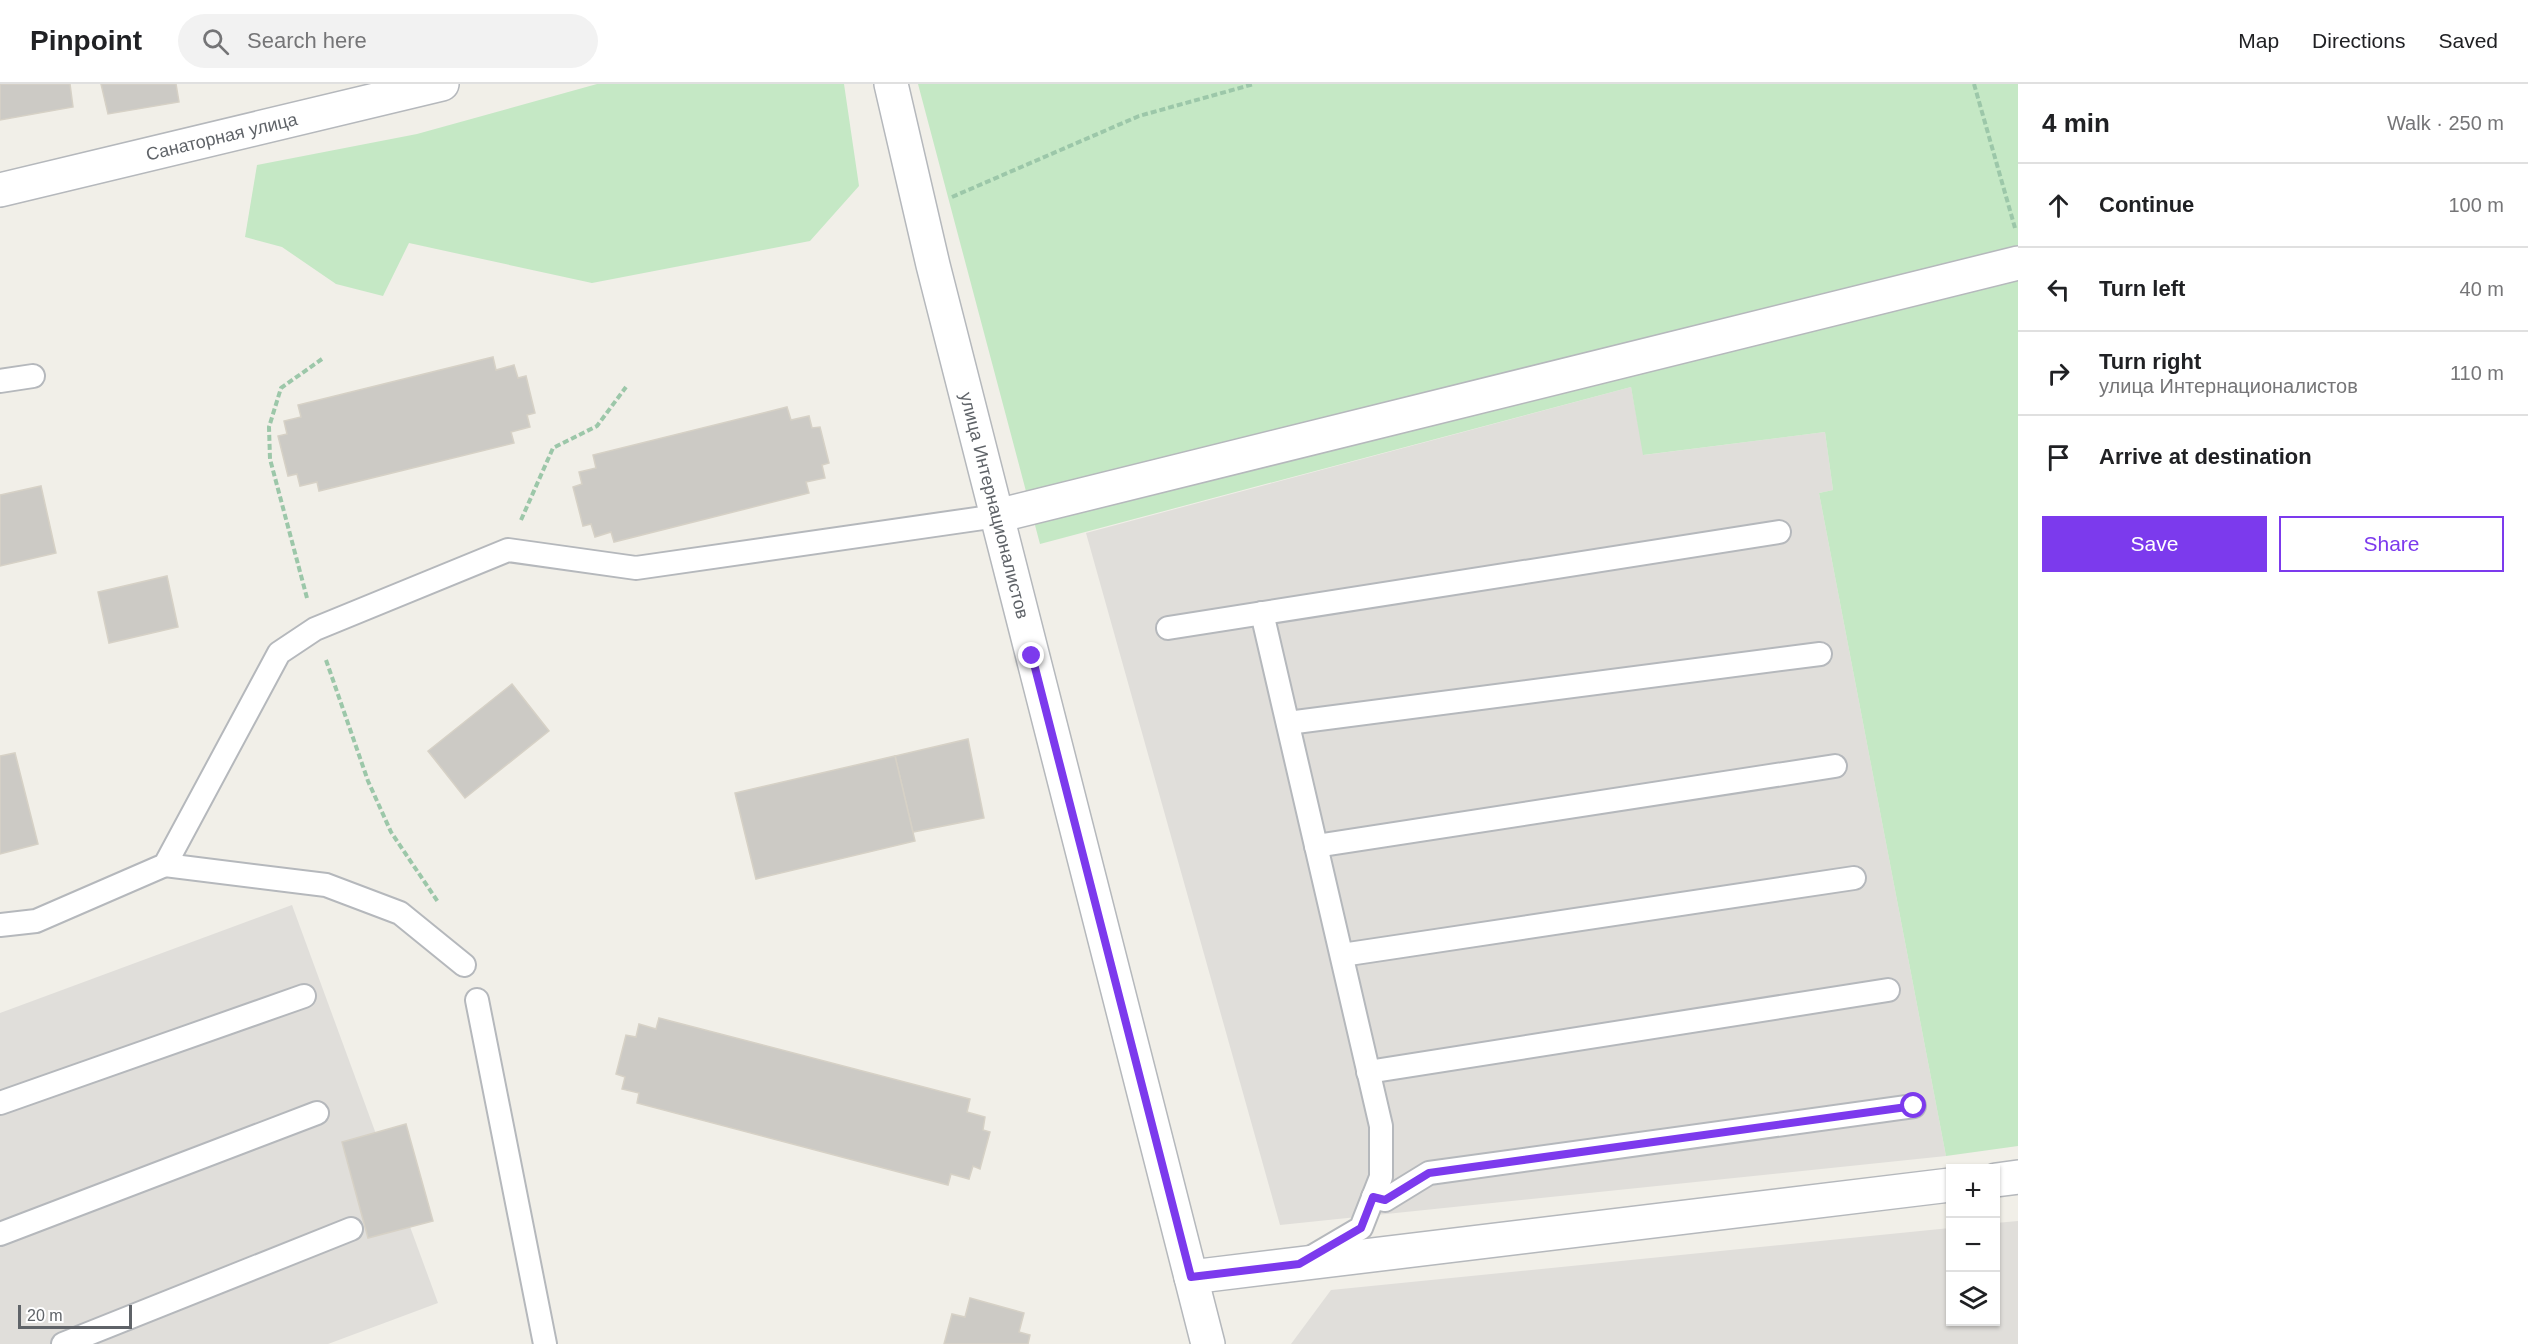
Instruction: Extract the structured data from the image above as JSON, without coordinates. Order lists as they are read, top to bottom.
{
  "streets": {
    "street": ["Санаторная улица", "улица Интернационалистов"]
  },
  "scale_bar": "20 m",
  "page": {
    "header": "Pinpoint",
    "search": "Search here",
    "nav": ["Map", "Directions", "Saved"],
    "heading": ["4 min", "Walk · 250 m"],
    "list": [
      ["Continue", "100 m"],
      ["Turn left", "40 m"],
      ["Turn right", "улица Интернационалистов", "110 m"],
      "Arrive at destination"
    ],
    "buttons": ["Save", "Share"],
    "map_buttons": ["+", "−"],
    "scale": "20 m"
  }
}
